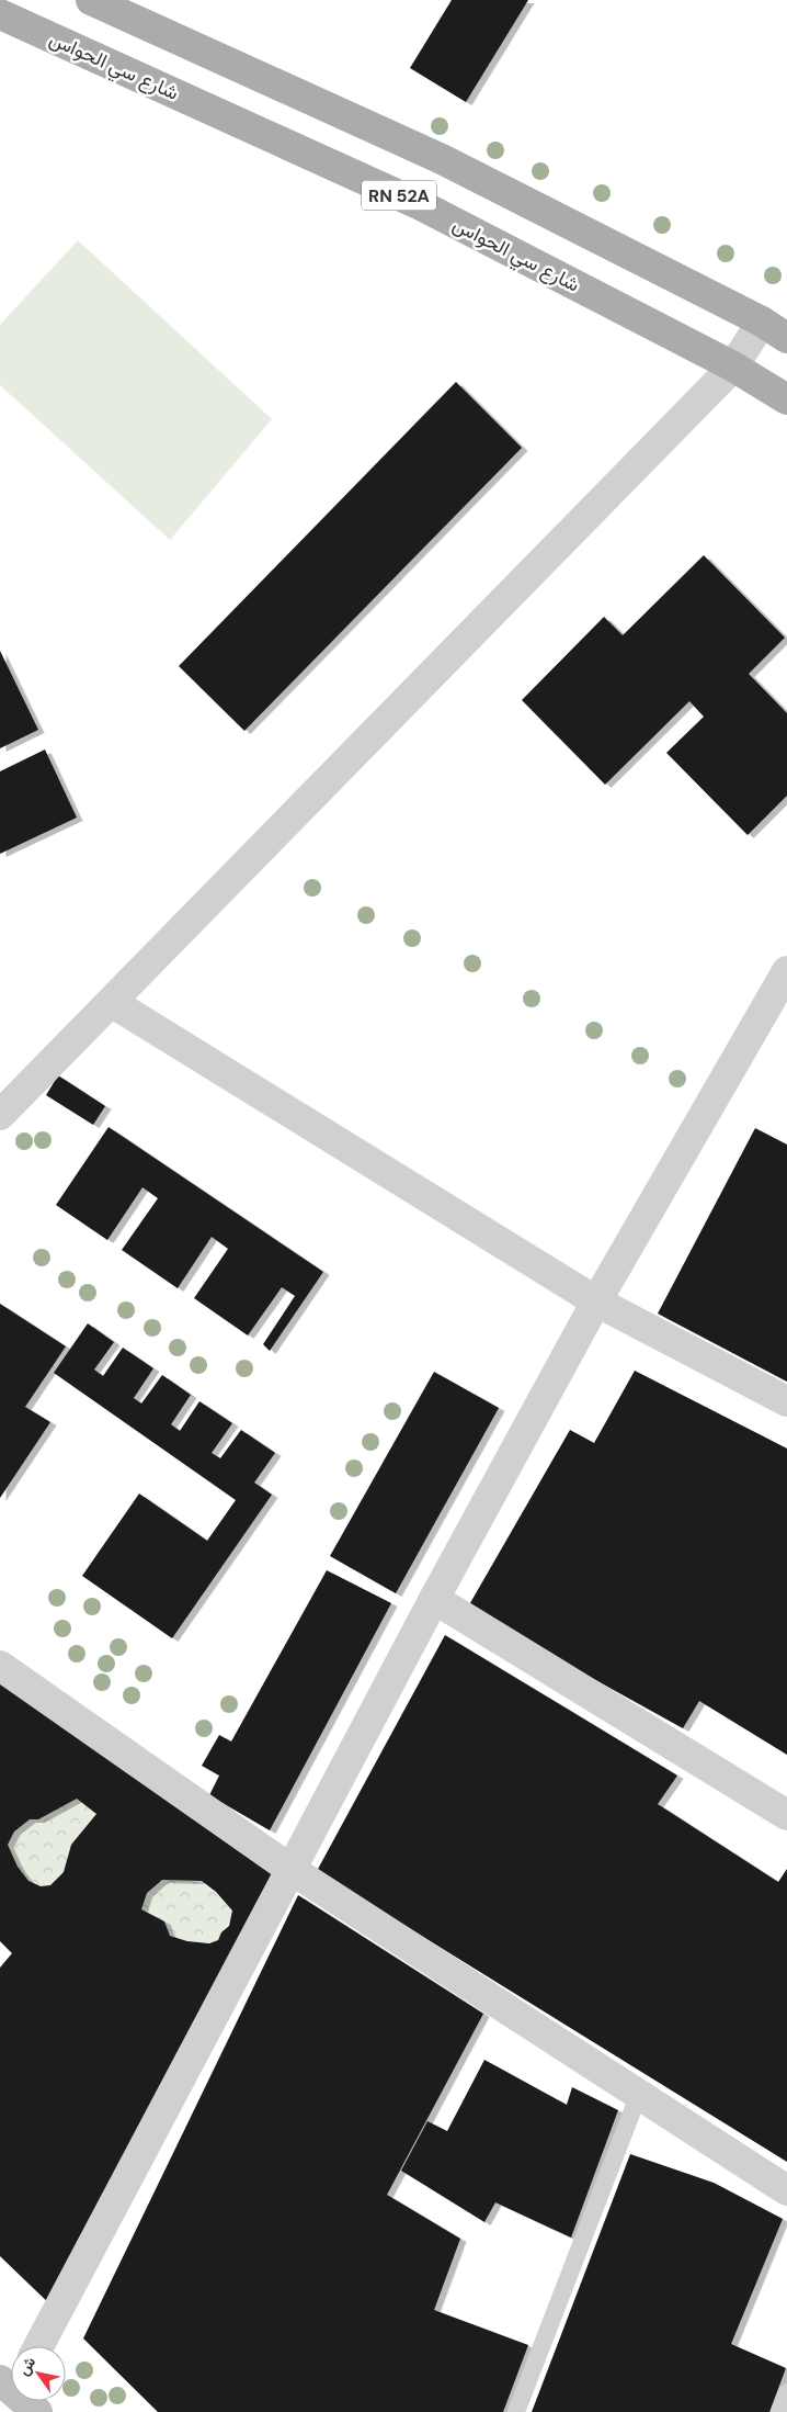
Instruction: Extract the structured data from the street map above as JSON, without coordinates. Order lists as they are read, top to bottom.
{
  "streets": {
    "main road": ["شارع سي الحواس", "RN 52A"]
  },
  "north": "top left"
}
